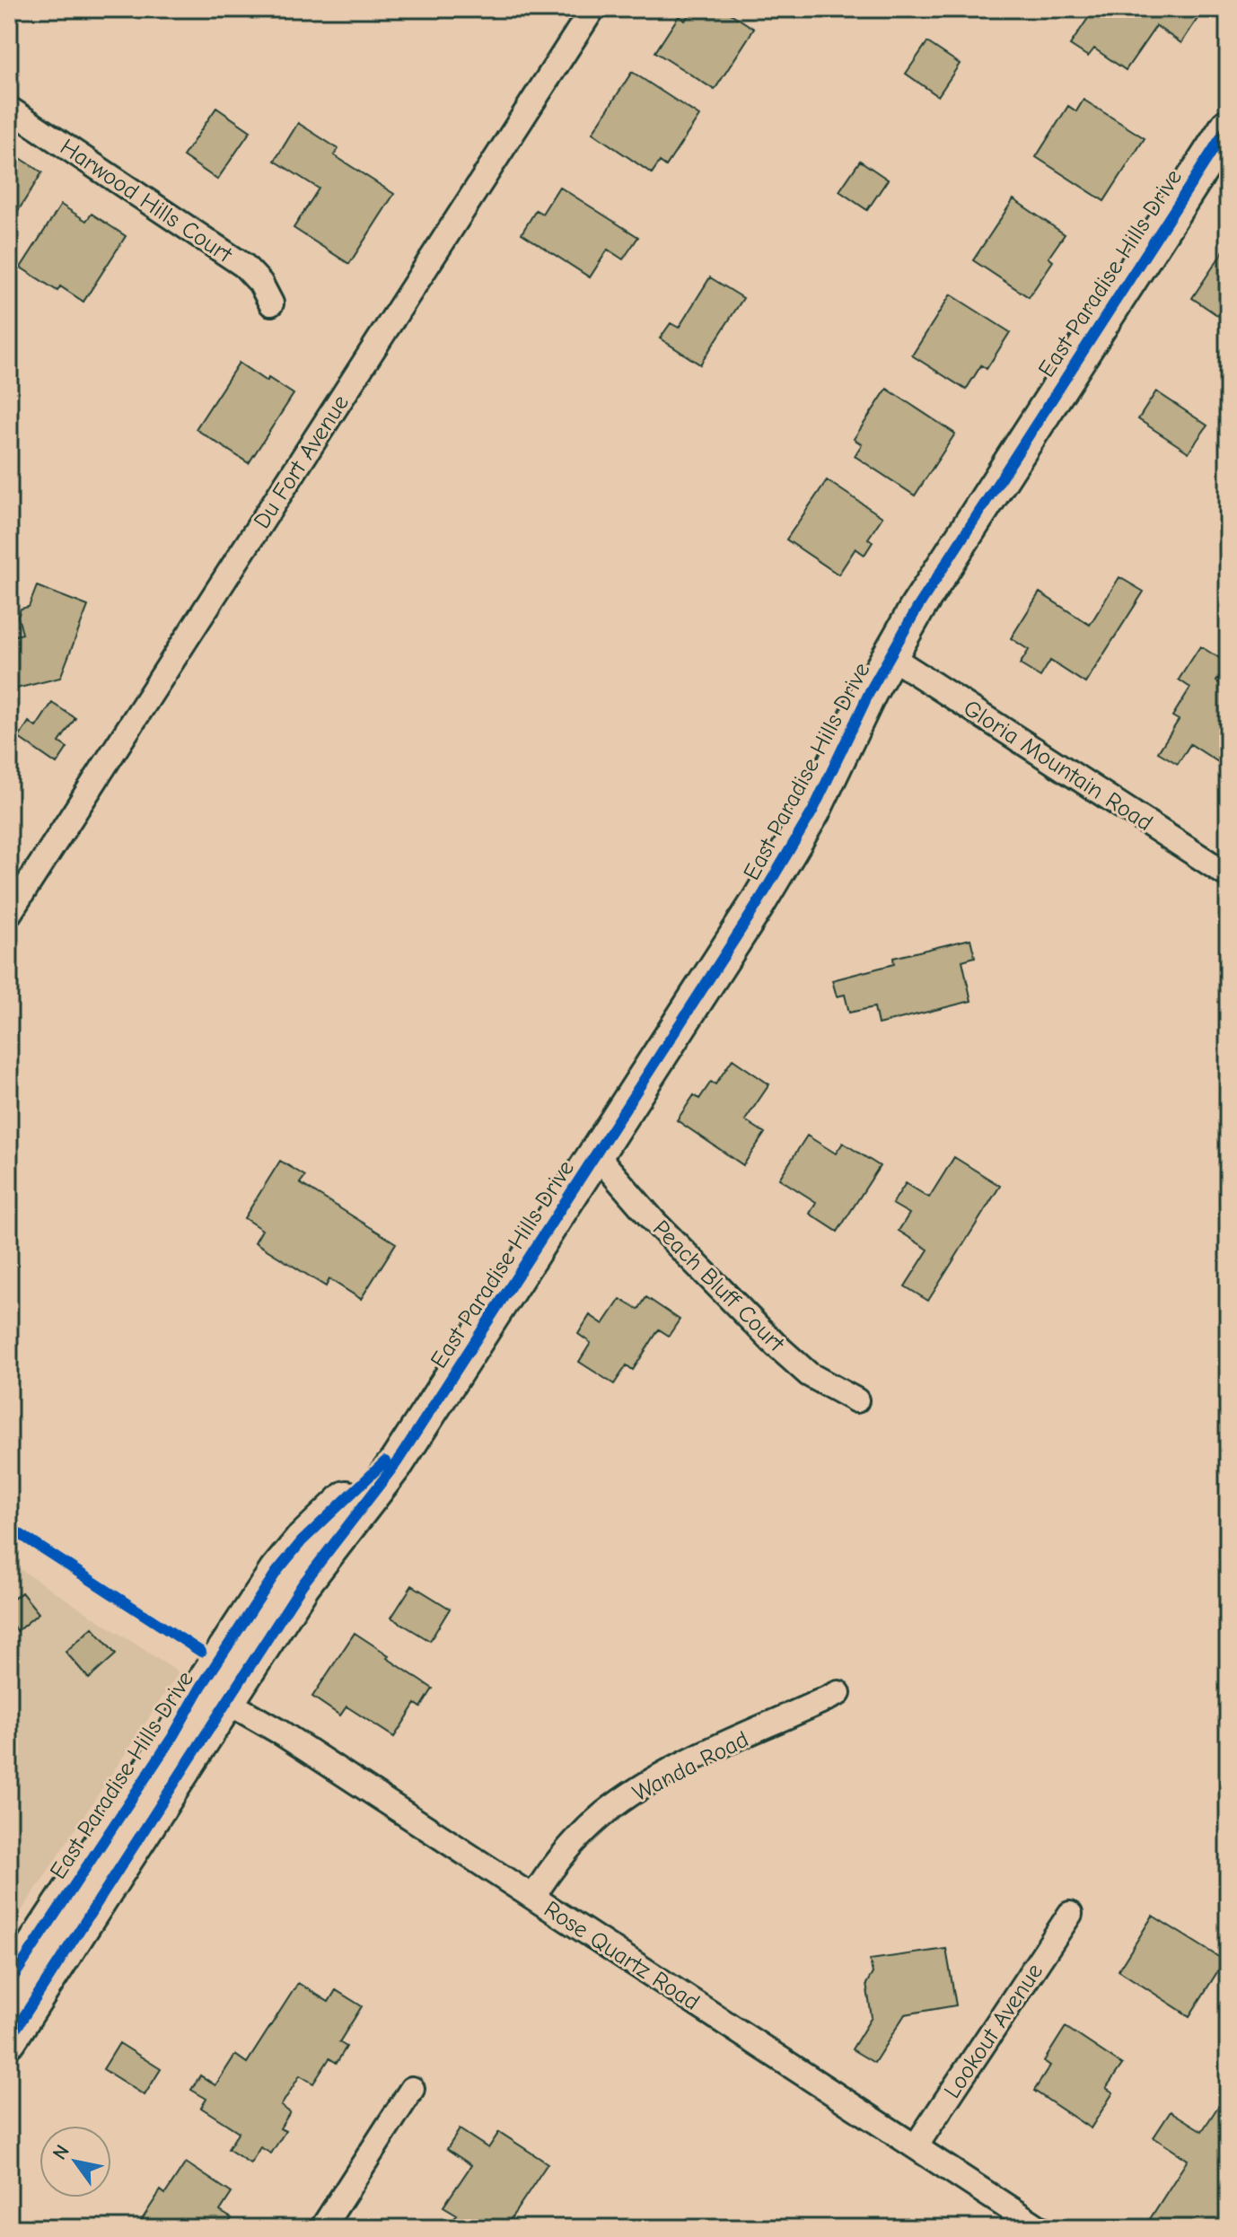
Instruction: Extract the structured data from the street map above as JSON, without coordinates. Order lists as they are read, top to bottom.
{
  "streets": {
    "main road": ["East Paradise Hills Drive"],
    "street": [
      "Harwood Hills Court",
      "Du Fort Avenue",
      "Gloria Mountain Road",
      "Peach Bluff Court",
      "Wanda Road",
      "Rose Quartz Road",
      "Lookout Avenue"
    ]
  },
  "crossings": [
    ["East Paradise Hills Drive", "Gloria Mountain Road"],
    ["East Paradise Hills Drive", "Peach Bluff Court"],
    ["East Paradise Hills Drive", "Rose Quartz Road"],
    ["Wanda Road", "Rose Quartz Road"],
    ["Rose Quartz Road", "Lookout Avenue"]
  ],
  "north": "top left"
}
